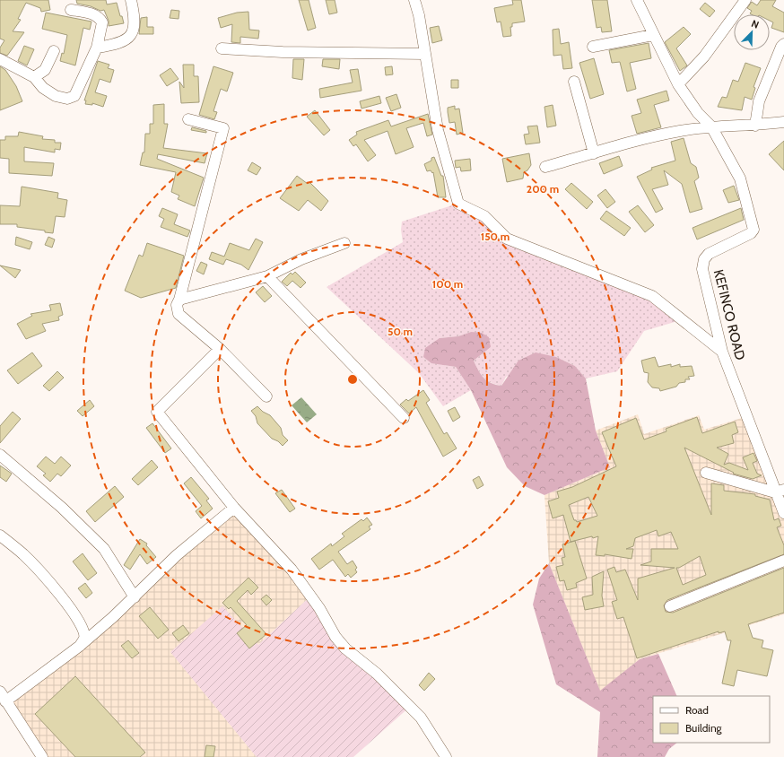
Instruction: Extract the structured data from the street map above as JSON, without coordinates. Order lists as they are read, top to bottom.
{
  "streets": {
    "street": ["KEFINCO ROAD"]
  },
  "legend": ["Road", "Building"],
  "north": "top right",
  "rings": [
    "200 m",
    "150 m",
    "100 m",
    "50 m"
  ]
}
